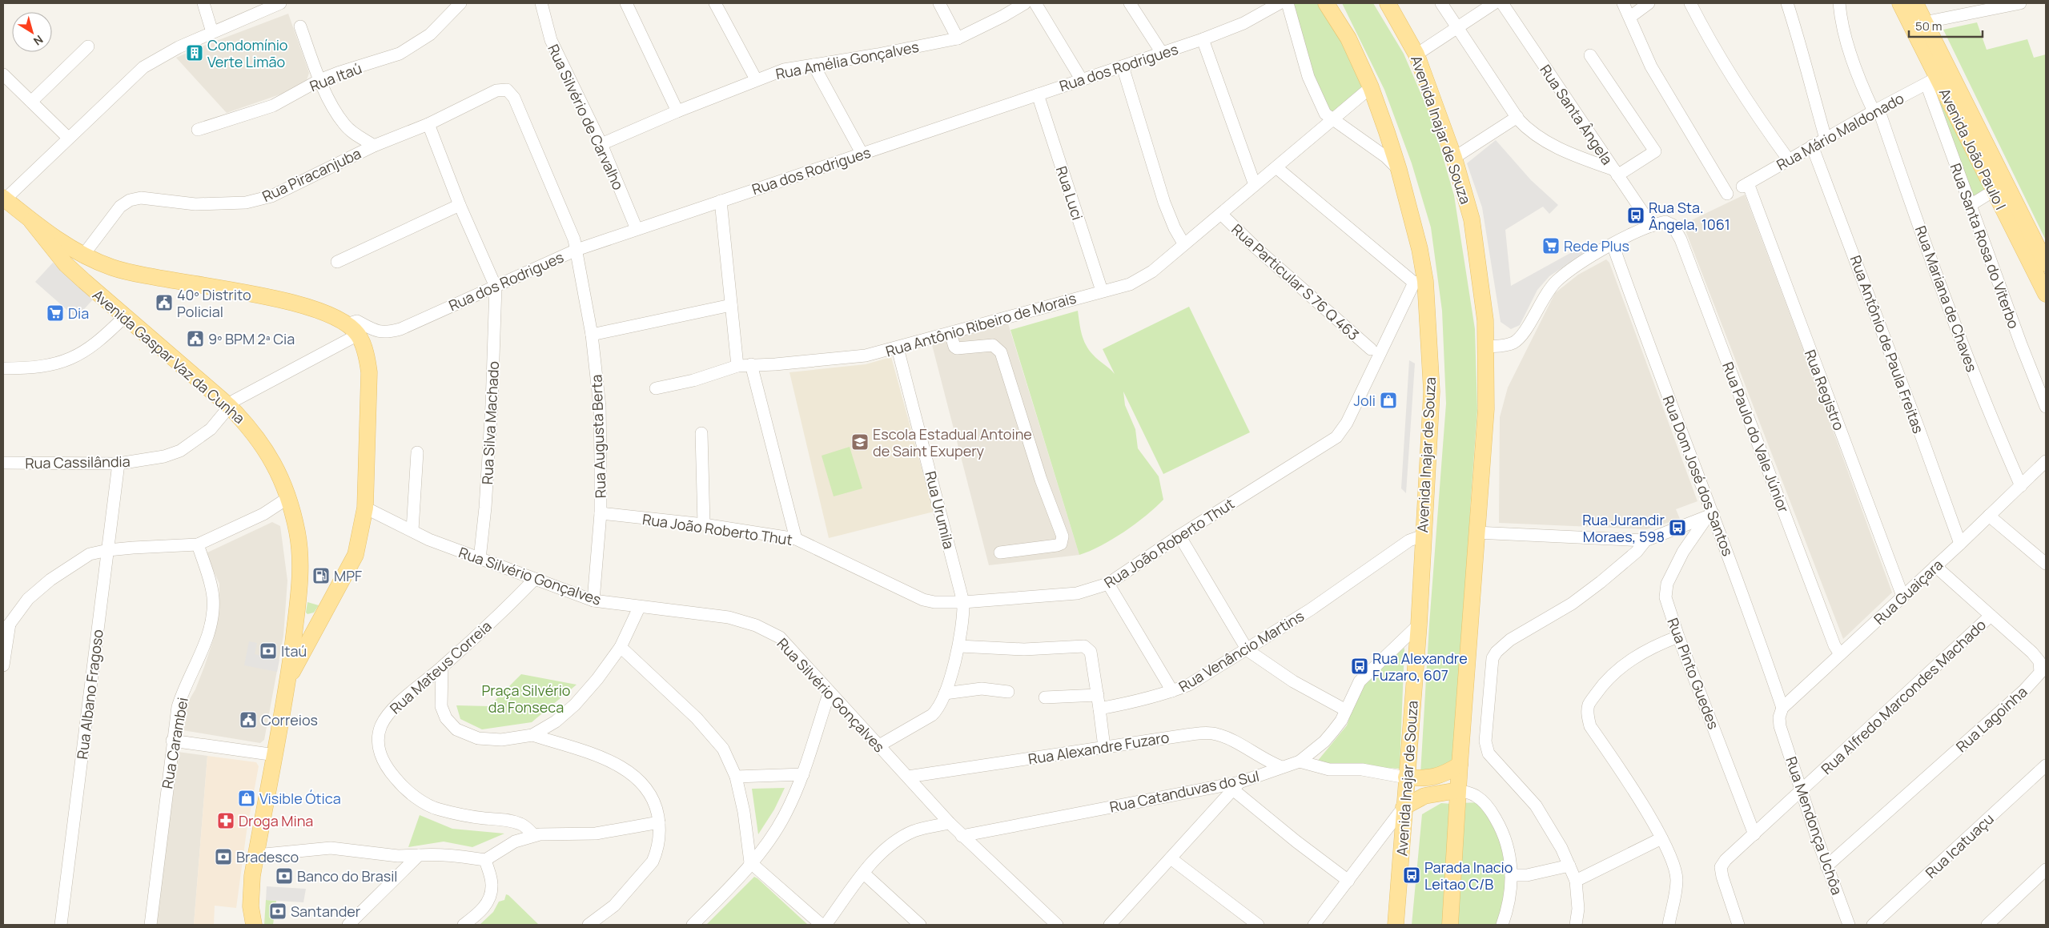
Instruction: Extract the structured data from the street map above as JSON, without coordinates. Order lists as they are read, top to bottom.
{
  "streets": {
    "main road": ["Avenida Inajar de Souza", "Avenida João Paulo I", "Avenida Gaspar Vaz da Cunha"],
    "street": [
      "Rua Amélia Gonçalves",
      "Rua dos Rodrigues",
      "Rua Itaú",
      "Rua Santa Ângela",
      "Rua Silvério de Carvalho",
      "Rua Mário Maldonado",
      "Rua Piracanjuba",
      "Rua Luci",
      "Rua Santa Rosa do Viterbo",
      "Rua Particular S 76 Q 463",
      "Rua Mariana de Chaves",
      "Rua Antônio Ribeiro de Morais",
      "Rua Antônio de Paula Freitas",
      "Rua Registro",
      "Rua Silva Machado",
      "Rua Augusta Berta",
      "Rua Paulo do Vale Júnior",
      "Rua Cassilândia",
      "Rua Dom José dos Santos",
      "Rua Urumila",
      "Rua João Roberto Thut",
      "Rua Silvério Gonçalves",
      "Rua Guaiçara",
      "Rua Venâncio Martins",
      "Rua Mateus Correia",
      "Rua Pinto Guedes",
      "Rua Albano Fragoso",
      "Rua Alfredo Marcondes Machado",
      "Rua Lagoinha",
      "Rua Carambei",
      "Rua Alexandre Fuzaro",
      "Rua Catanduvas do Sul",
      "Rua Mendonça Uchôa",
      "Rua Icatuaçu"
    ]
  },
  "crossings": [
    ["Rua Amélia Gonçalves", "Rua Silvério de Carvalho"],
    ["Rua dos Rodrigues", "Rua Silvério de Carvalho"],
    ["Rua dos Rodrigues", "Rua Luci"],
    ["Rua dos Rodrigues", "Rua Silva Machado"],
    ["Rua dos Rodrigues", "Rua Augusta Berta"],
    ["Rua dos Rodrigues", "Rua Cassilândia"],
    ["Rua Santa Ângela", "Rua Paulo do Vale Júnior"],
    ["Avenida Inajar de Souza", "Rua Antônio Ribeiro de Morais"],
    ["Avenida Inajar de Souza", "Rua João Roberto Thut"],
    ["Avenida Inajar de Souza", "Rua Venâncio Martins"],
    ["Rua Mário Maldonado", "Avenida João Paulo I"],
    ["Rua Mário Maldonado", "Rua Santa Rosa do Viterbo"],
    ["Rua Mário Maldonado", "Rua Mariana de Chaves"],
    ["Rua Mário Maldonado", "Rua Antônio de Paula Freitas"],
    ["Rua Mário Maldonado", "Rua Registro"],
    ["Avenida João Paulo I", "Rua Santa Rosa do Viterbo"],
    ["Rua Piracanjuba", "Rua Augusta Berta"],
    ["Rua Luci", "Rua Antônio Ribeiro de Morais"],
    ["Rua Particular S 76 Q 463", "Rua Antônio Ribeiro de Morais"],
    ["Rua Mariana de Chaves", "Rua Guaiçara"],
    ["Rua Antônio Ribeiro de Morais", "Rua Urumila"],
    ["Rua Antônio de Paula Freitas", "Rua Guaiçara"],
    ["Avenida Gaspar Vaz da Cunha", "Rua Cassilândia"],
    ["Rua Registro", "Rua Guaiçara"],
    ["Rua Silva Machado", "Rua Silvério Gonçalves"],
    ["Rua Augusta Berta", "Rua João Roberto Thut"],
    ["Rua Augusta Berta", "Rua Silvério Gonçalves"],
    ["Rua Paulo do Vale Júnior", "Rua Guaiçara"],
    ["Rua Cassilândia", "Rua Albano Fragoso"],
    ["Rua Dom José dos Santos", "Rua Guaiçara"],
    ["Rua Dom José dos Santos", "Rua Pinto Guedes"],
    ["Rua Dom José dos Santos", "Rua Mendonça Uchôa"],
    ["Rua Urumila", "Rua João Roberto Thut"],
    ["Rua Urumila", "Rua Silvério Gonçalves"],
    ["Rua Silvério Gonçalves", "Rua Mateus Correia"],
    ["Rua Silvério Gonçalves", "Rua Alexandre Fuzaro"],
    ["Rua Silvério Gonçalves", "Rua Catanduvas do Sul"],
    ["Rua Guaiçara", "Rua Lagoinha"],
    ["Rua Guaiçara", "Rua Mendonça Uchôa"],
    ["Rua Pinto Guedes", "Rua Alfredo Marcondes Machado"],
    ["Rua Alfredo Marcondes Machado", "Rua Lagoinha"],
    ["Rua Alfredo Marcondes Machado", "Rua Mendonça Uchôa"],
    ["Rua Lagoinha", "Rua Mendonça Uchôa"],
    ["Rua Alexandre Fuzaro", "Rua Catanduvas do Sul"]
  ],
  "parks": ["Praça Silvério da Fonseca"],
  "places": {
    "building": ["Condomínio Verte Limão"],
    "bus stop": [
      "Rua Sta. Ângela, 1061",
      "Rua Jurandir Moraes, 598",
      "Rua Alexandre Fuzaro, 607",
      "Parada Inacio Leitao C/B"
    ],
    "supermarket": ["Rede Plus", "Dia"],
    "public building": ["40º Distrito Policial", "9º BPM 2ª Cia", "Correios"],
    "shop": ["Joli", "Visible Ótica"],
    "school or university": ["Escola Estadual Antoine de Saint Exupery"],
    "fuel station": ["MPF"],
    "bank": [
      "Itaú",
      "Bradesco",
      "Banco do Brasil",
      "Santander"
    ],
    "pharmacy": ["Droga Mina"]
  },
  "scale_bar": "50 m",
  "north": "bottom right"
}
